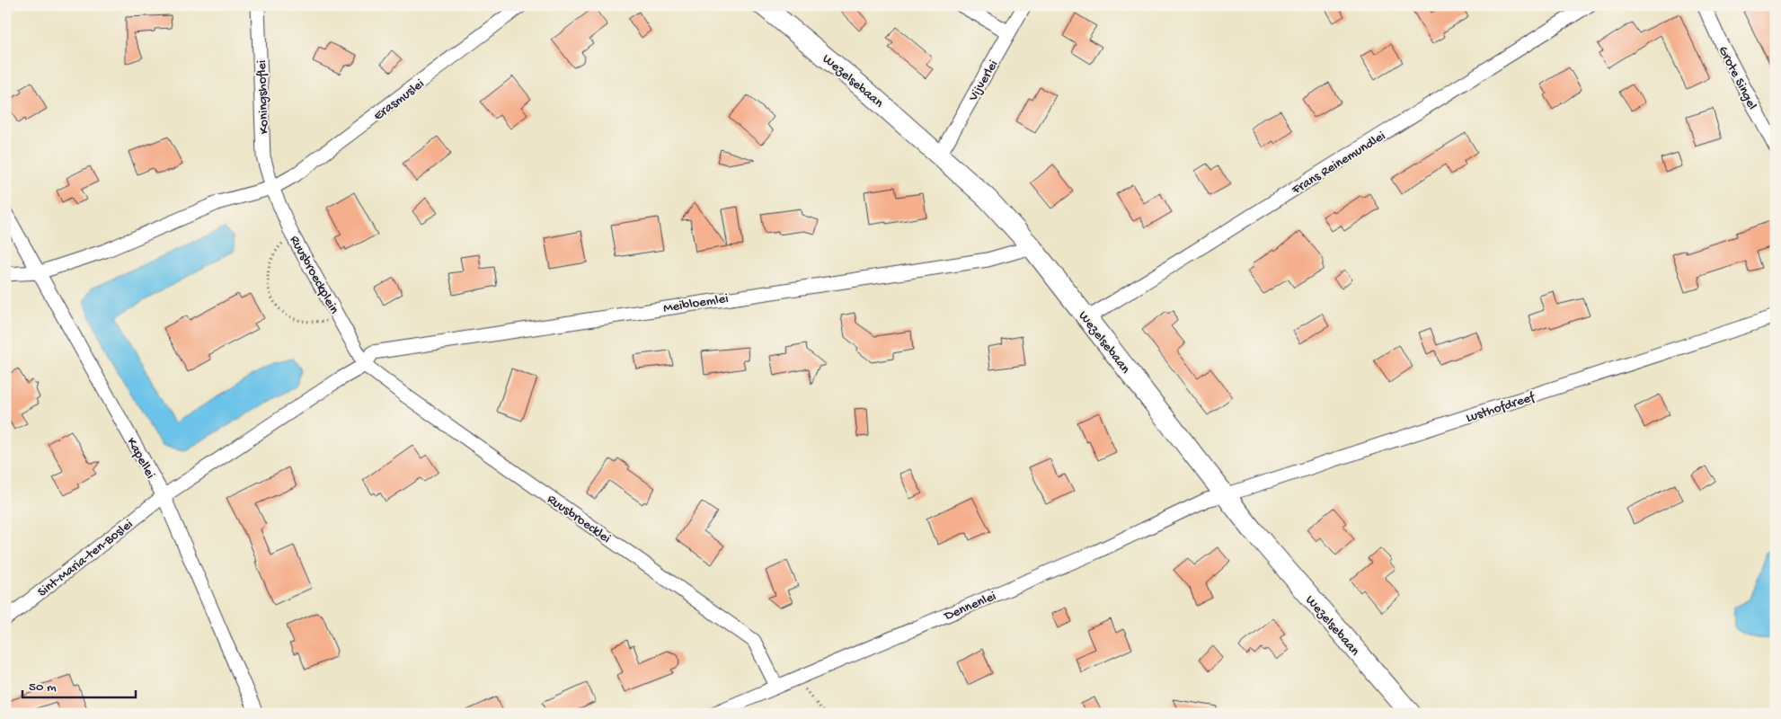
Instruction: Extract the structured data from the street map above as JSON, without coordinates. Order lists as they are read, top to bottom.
{
  "streets": {
    "street": [
      "Grote Singel",
      "Wezelsebaan",
      "Vijverlei",
      "Koningshoflei",
      "Erasmuslei",
      "Frans Reinemundlei",
      "Ruusbroeckplein",
      "Meibloemlei",
      "Lusthofdreef",
      "Kapellei",
      "Ruusbroecklei",
      "Sint-Maria-ten-Boslei",
      "Dennenlei"
    ]
  },
  "crossings": [
    ["Wezelsebaan", "Vijverlei"],
    ["Wezelsebaan", "Frans Reinemundlei"],
    ["Wezelsebaan", "Meibloemlei"],
    ["Wezelsebaan", "Lusthofdreef"],
    ["Wezelsebaan", "Dennenlei"],
    ["Koningshoflei", "Erasmuslei"],
    ["Koningshoflei", "Ruusbroeckplein"],
    ["Erasmuslei", "Ruusbroeckplein"],
    ["Ruusbroeckplein", "Meibloemlei"],
    ["Ruusbroeckplein", "Ruusbroecklei"],
    ["Meibloemlei", "Ruusbroecklei"],
    ["Lusthofdreef", "Dennenlei"],
    ["Kapellei", "Sint-Maria-ten-Boslei"],
    ["Ruusbroecklei", "Dennenlei"]
  ],
  "scale_bar": "50 m"
}
